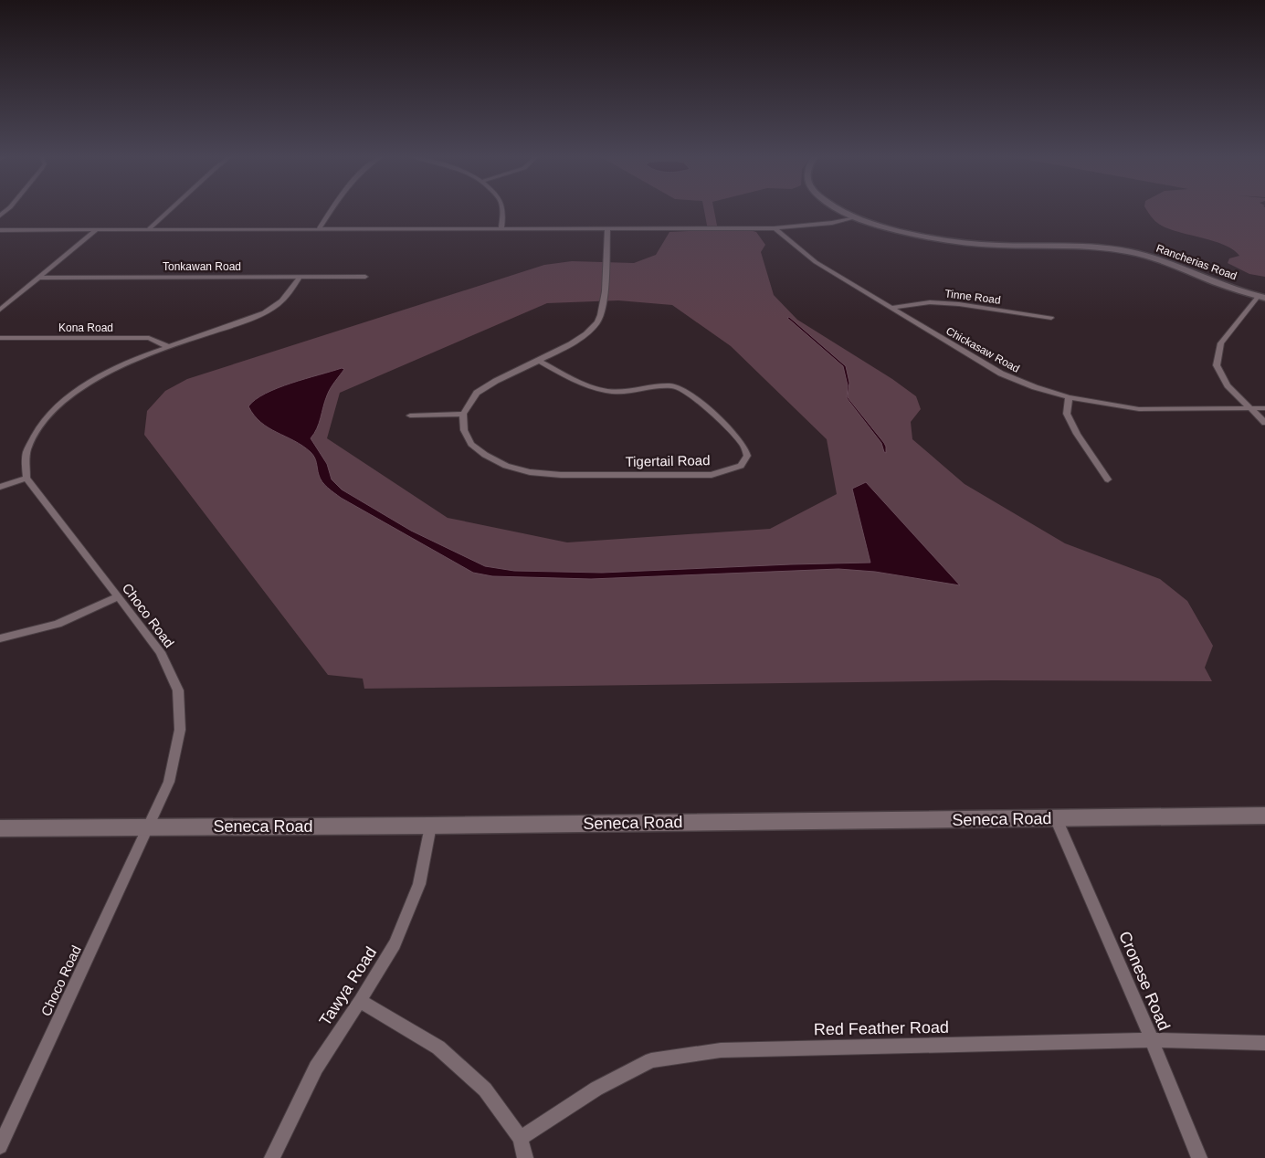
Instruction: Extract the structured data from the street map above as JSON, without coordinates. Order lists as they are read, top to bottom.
{
  "streets": {
    "street": [
      "Rancherias Road",
      "Tonkawan Road",
      "Tinne Road",
      "Kona Road",
      "Chickasaw Road",
      "Tigertail Road",
      "Choco Road",
      "Seneca Road",
      "Cronese Road",
      "Tawya Road",
      "Red Feather Road"
    ]
  },
  "crossings": [
    ["Tinne Road", "Chickasaw Road"],
    ["Choco Road", "Seneca Road"],
    ["Seneca Road", "Cronese Road"],
    ["Seneca Road", "Tawya Road"],
    ["Cronese Road", "Red Feather Road"]
  ]
}
